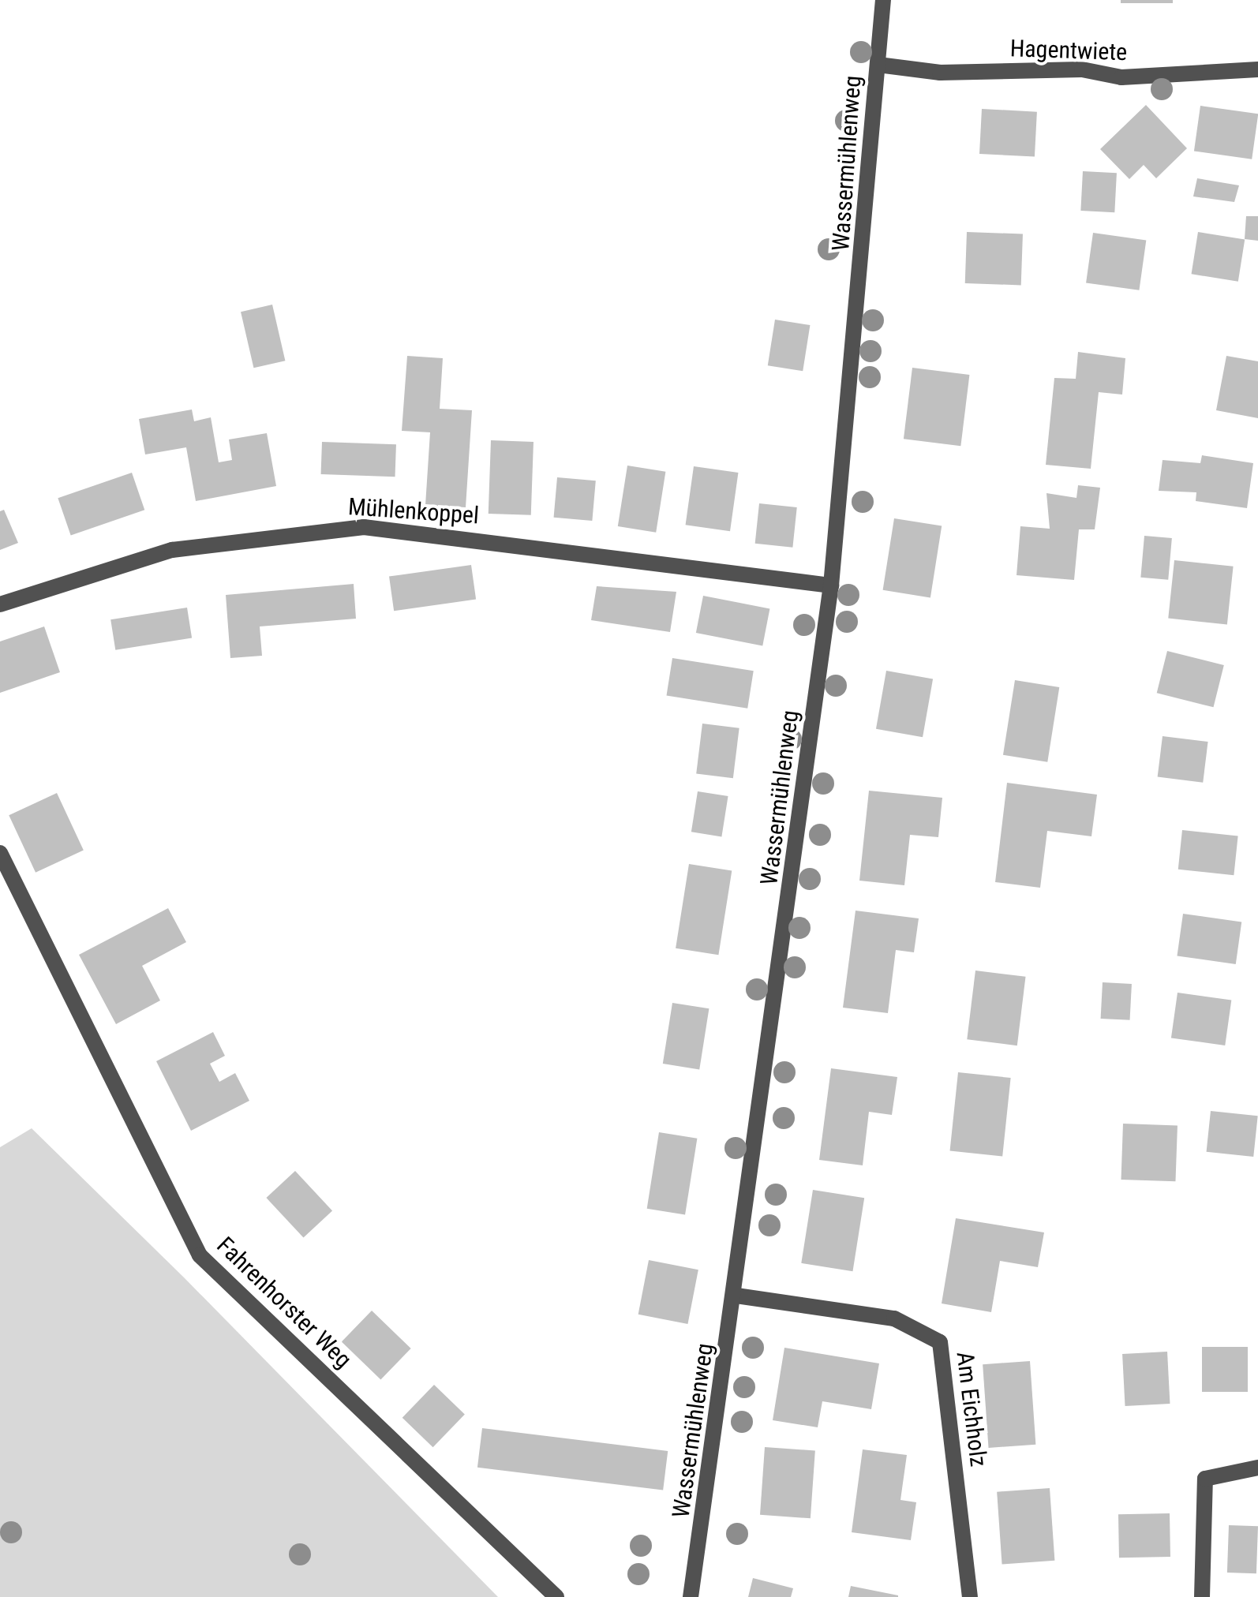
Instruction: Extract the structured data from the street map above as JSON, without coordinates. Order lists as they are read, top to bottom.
{
  "streets": {
    "street": [
      "Hagentwiete",
      "Wassermühlenweg",
      "Mühlenkoppel",
      "Fahrenhorster Weg",
      "Am Eichholz"
    ]
  },
  "crossings": [
    ["Hagentwiete", "Wassermühlenweg"],
    ["Wassermühlenweg", "Mühlenkoppel"],
    ["Wassermühlenweg", "Am Eichholz"]
  ]
}
